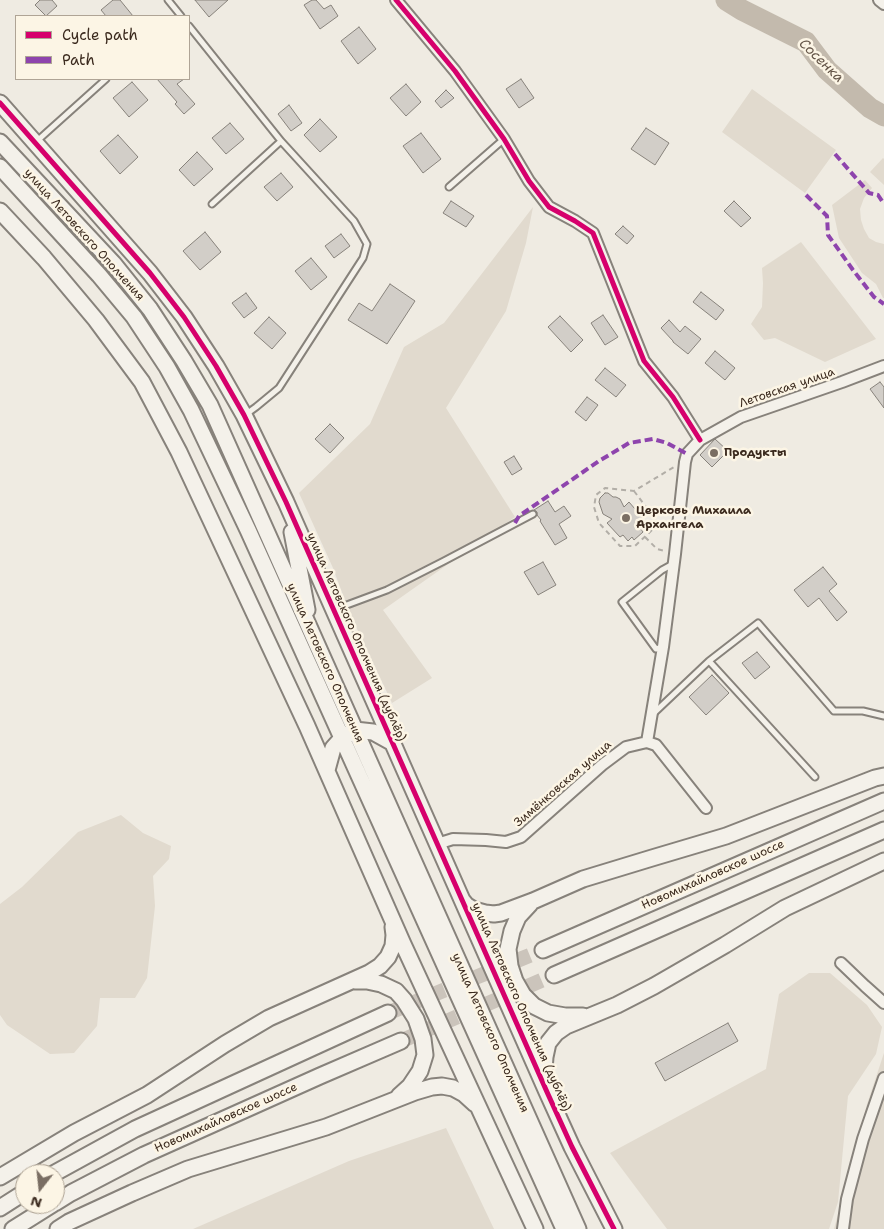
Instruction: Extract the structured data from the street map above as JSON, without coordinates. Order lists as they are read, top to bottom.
{
  "streets": {
    "street": [
      "улица Летовского Ополчения",
      "Летовская улица",
      "улица Летовского Ополчения (дублёр)",
      "Зимёнковская улица",
      "Новомихайловское шоссе"
    ]
  },
  "crossings": [
    ["улица Летовского Ополчения (дублёр)", "Зимёнковская улица"]
  ],
  "water": ["Сосенка"],
  "places": ["Продукты", "Церковь Михаила Архангела"],
  "legend": ["Cycle path", "Path"],
  "north": "bottom"
}
